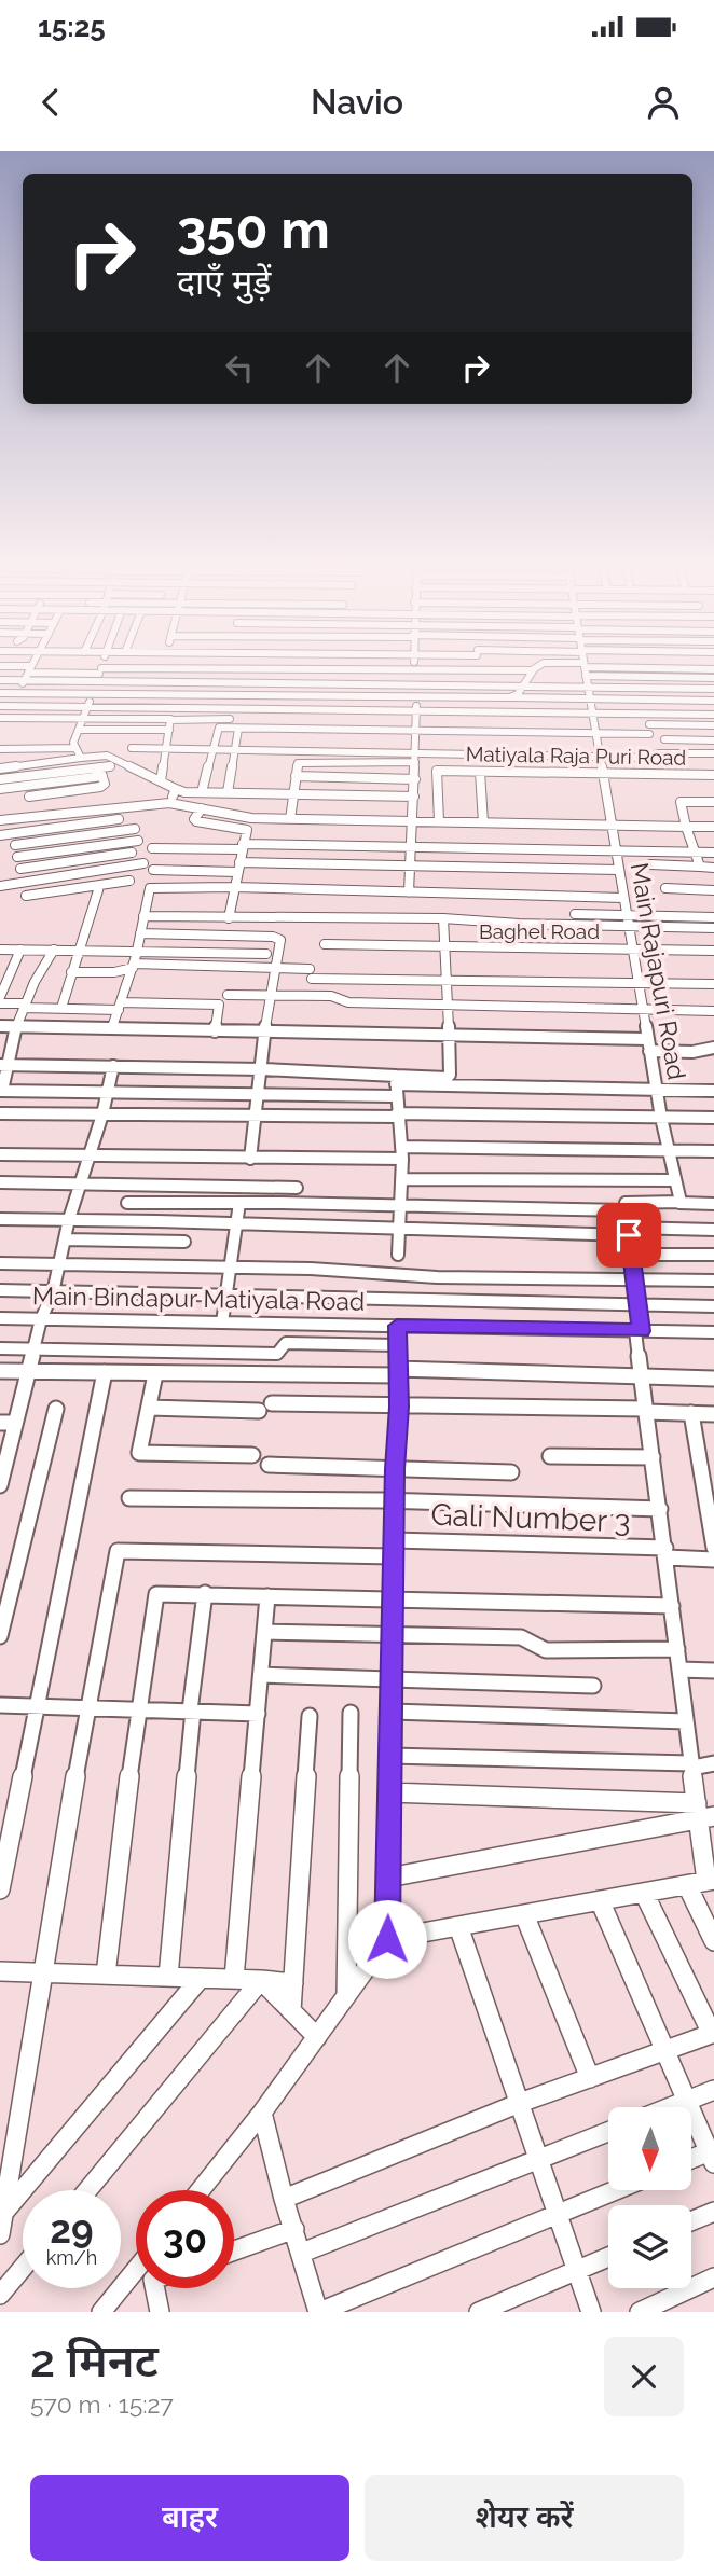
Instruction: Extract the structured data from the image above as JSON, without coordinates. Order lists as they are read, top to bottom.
{
  "streets": {
    "street": [
      "Matiyala Raja Puri Road",
      "Baghel Road",
      "Main Rajapuri Road",
      "Main Bindapur Matiyala Road",
      "Gali Number 3"
    ]
  },
  "crossings": [
    ["Matiyala Raja Puri Road", "Main Rajapuri Road"],
    ["Baghel Road", "Main Rajapuri Road"]
  ],
  "north": "bottom",
  "page": {
    "status": "15:25",
    "header": "Navio",
    "turn": ["350 m", "दाएँ मुड़ें"],
    "speed": "29 km/h",
    "limit": "30",
    "heading": ["2 मिनट", "570 m · 15:27"],
    "buttons": ["बाहर", "शेयर करें"]
  }
}
